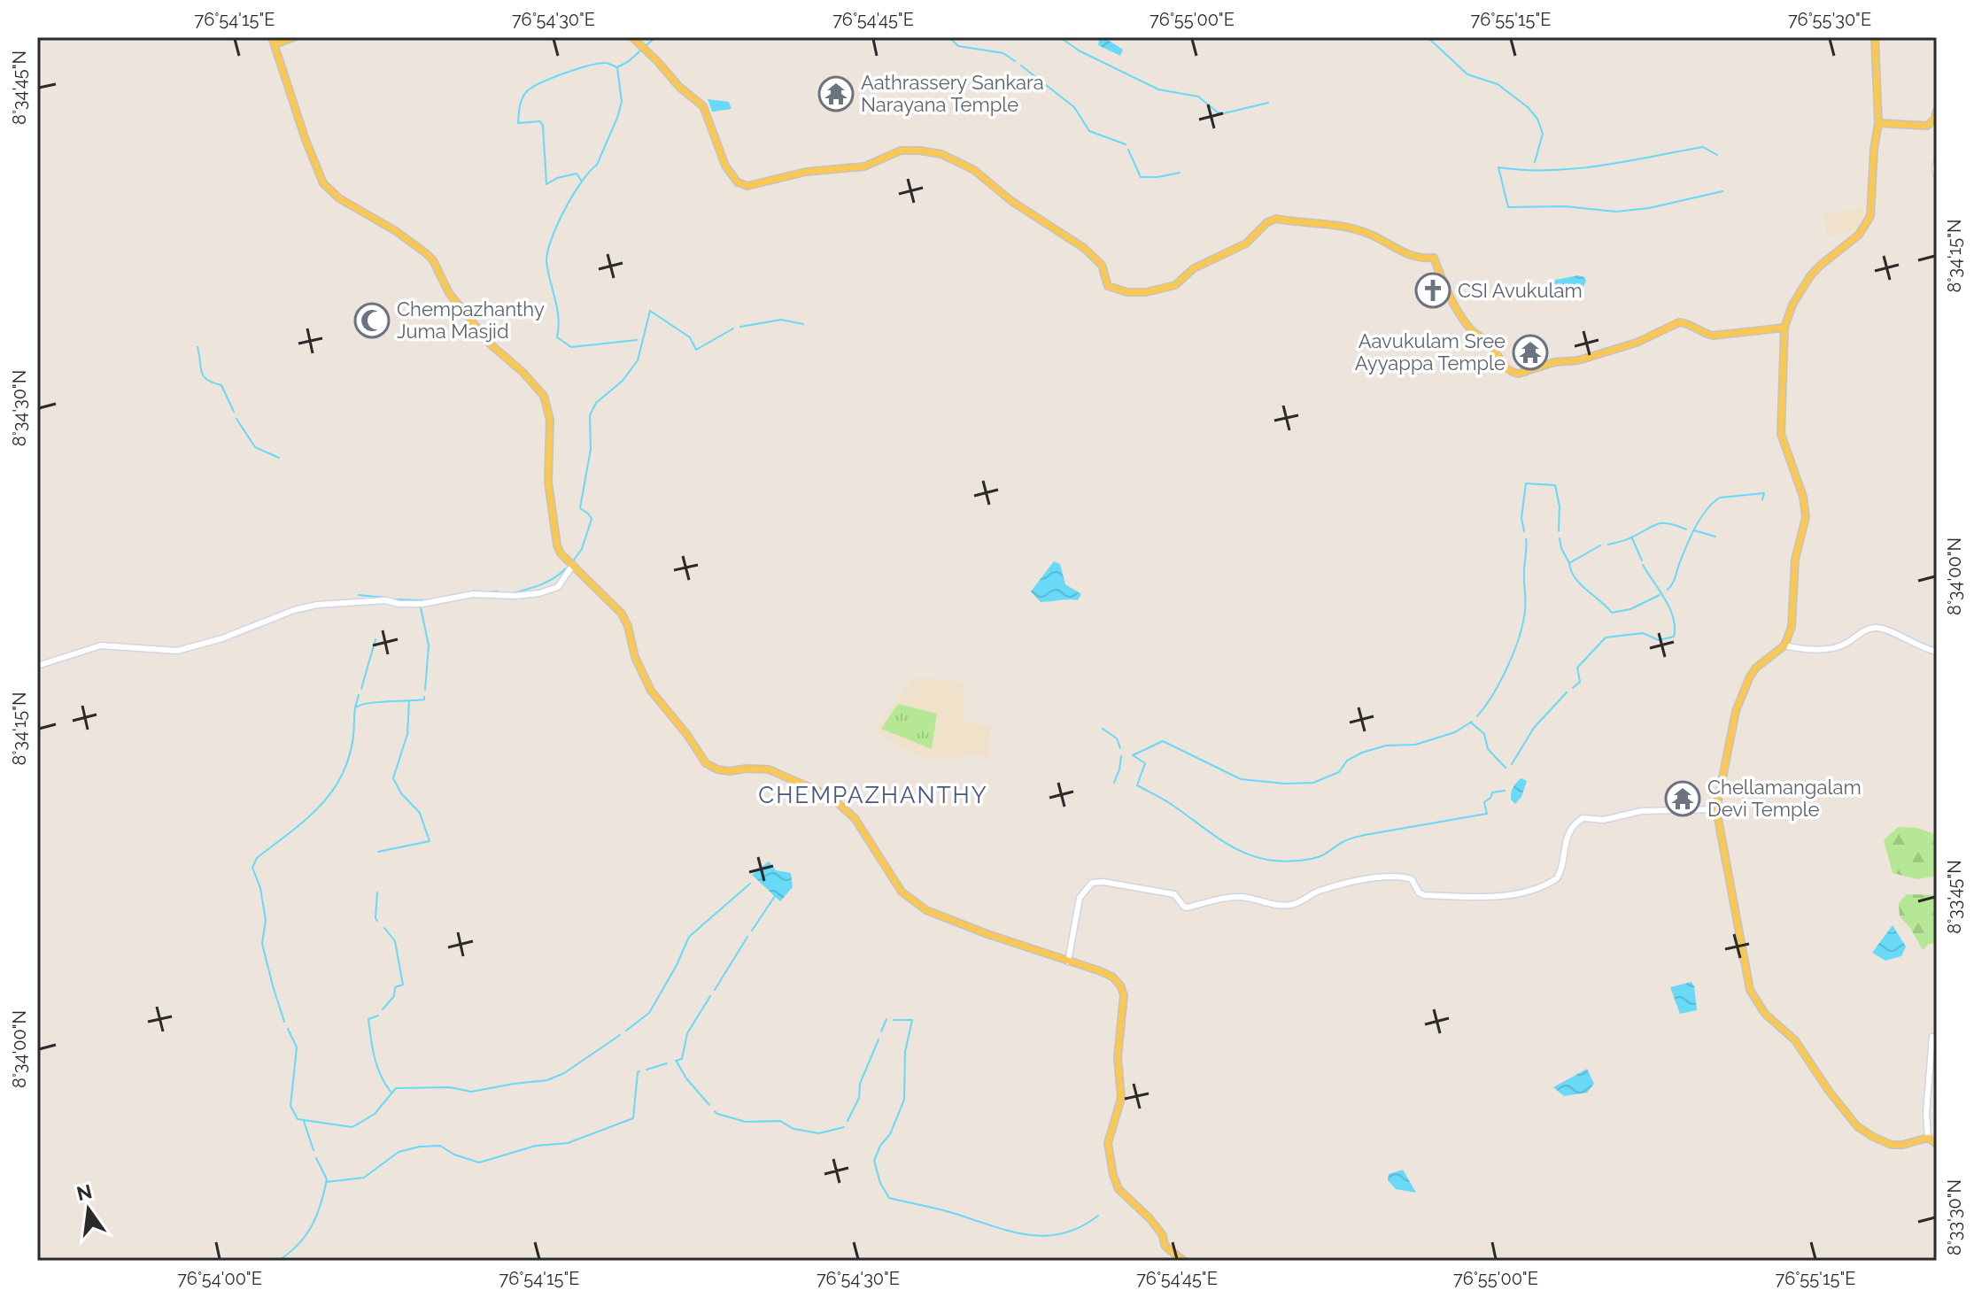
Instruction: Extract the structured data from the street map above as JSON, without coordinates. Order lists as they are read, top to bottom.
{
  "districts": ["CHEMPAZHANTHY"],
  "places": {
    "temple": ["Aathrassery Sankara Narayana Temple", "Aavukulam Sree Ayyappa Temple", "Chellamangalam Devi Temple"],
    "church": ["CSI Avukulam"],
    "mosque": ["Chempazhanthy Juma Masjid"]
  },
  "north": "top",
  "coordinates": [
    "76°54'15\"E",
    "76°54'30\"E",
    "76°54'45\"E",
    "76°55'00\"E",
    "76°55'15\"E",
    "76°55'30\"E",
    "8°34'45\"N",
    "8°34'15\"N",
    "8°34'30\"N",
    "8°34'00\"N",
    "8°33'45\"N",
    "8°33'30\"N",
    "76°54'00\"E"
  ]
}
